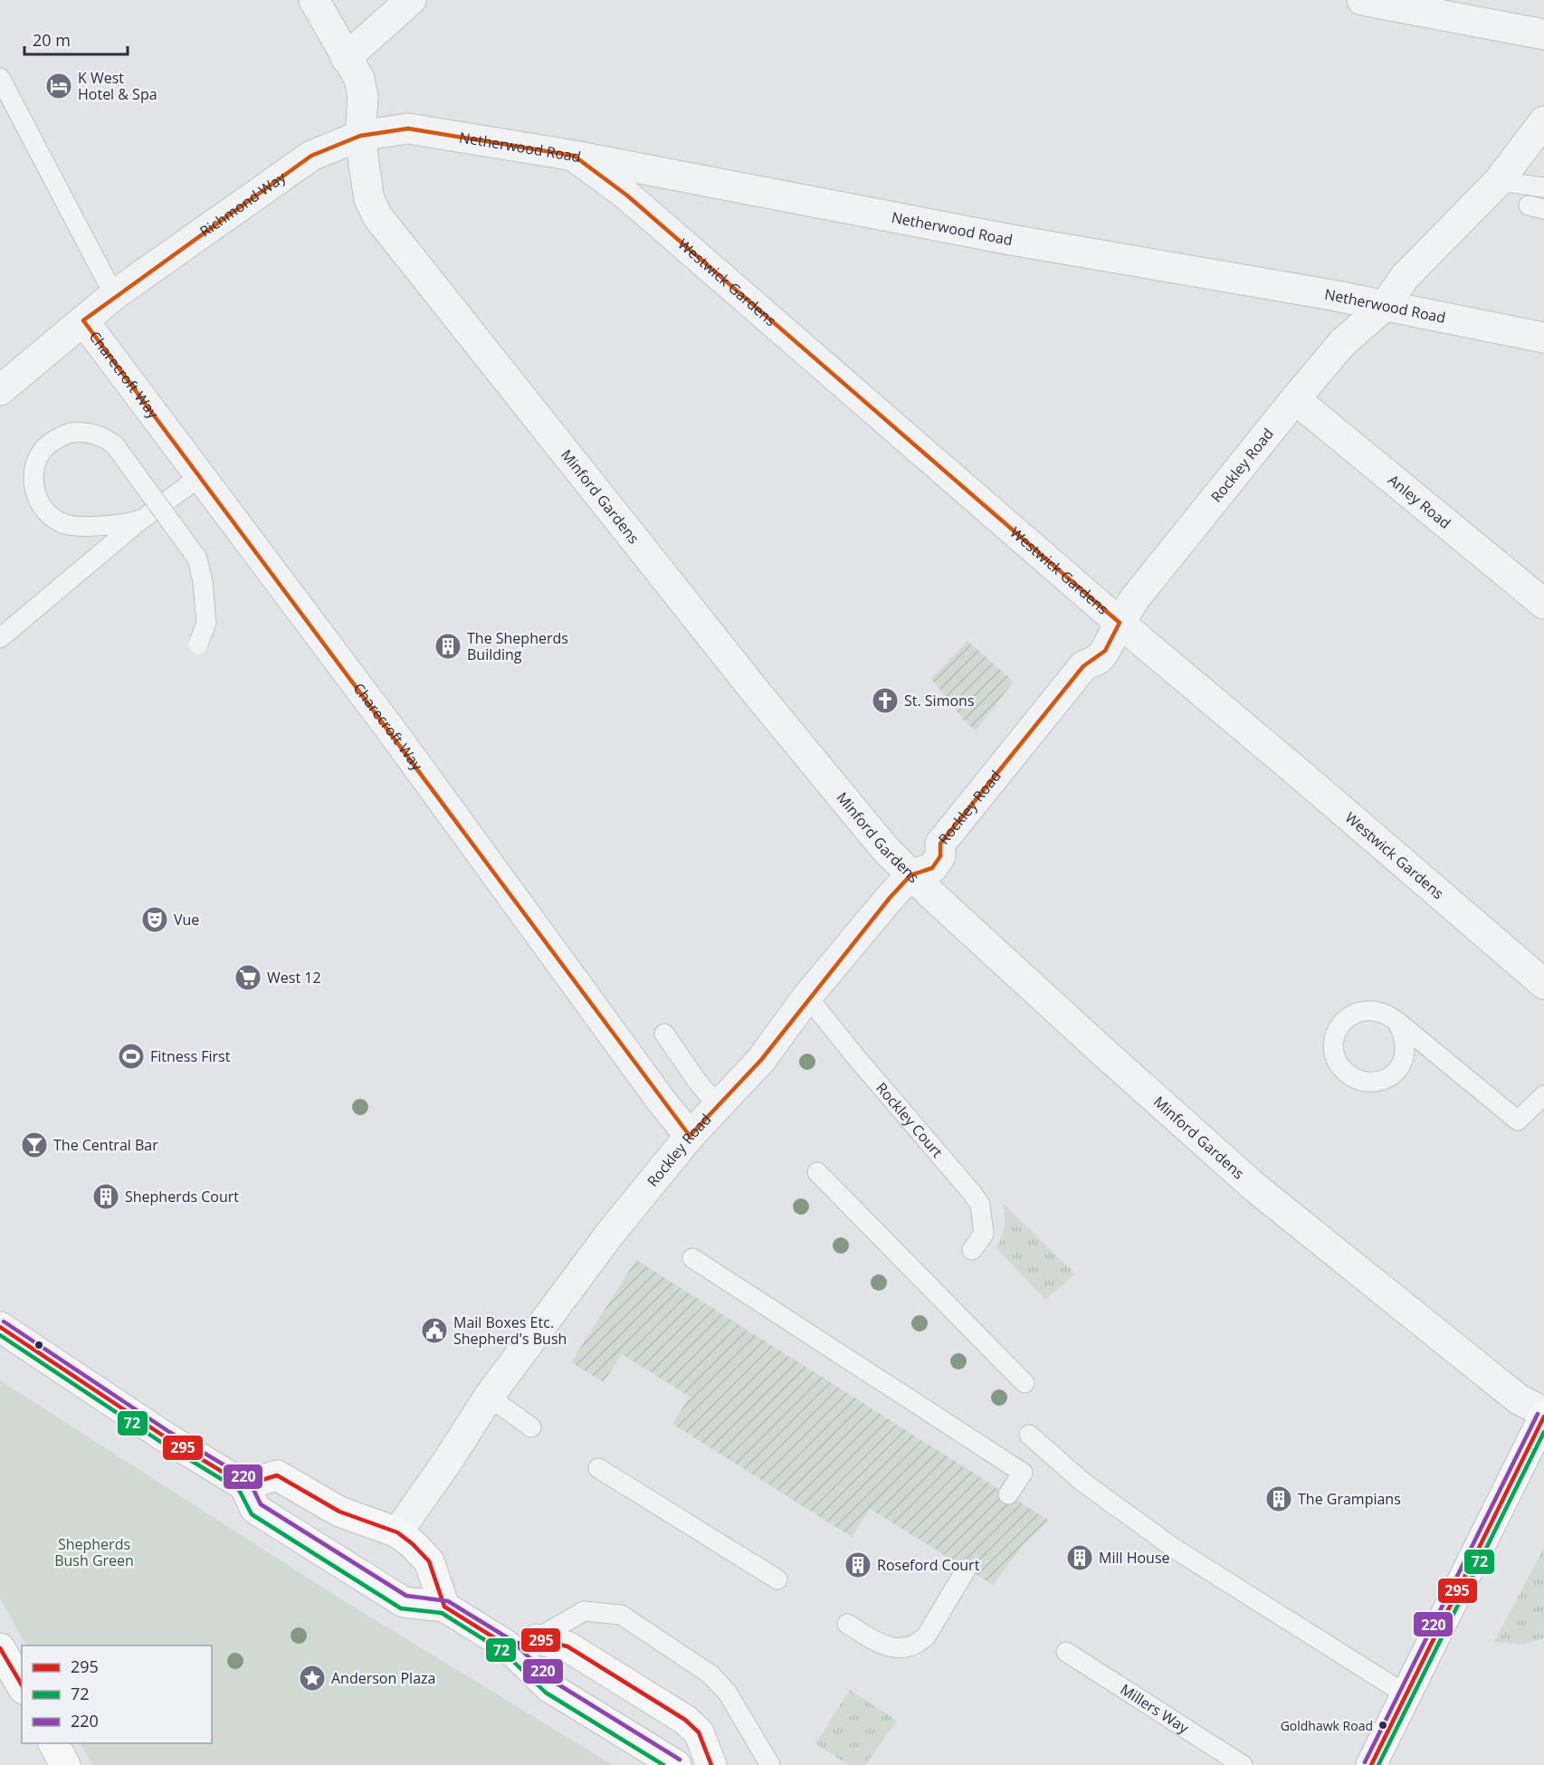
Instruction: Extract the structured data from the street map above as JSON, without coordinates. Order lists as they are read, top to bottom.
{
  "streets": {
    "street": [
      "Netherwood Road",
      "Richmond Way",
      "Westwick Gardens",
      "Charecroft Way",
      "Rockley Road",
      "Minford Gardens",
      "Anley Road"
    ],
    "lane": ["Rockley Court", "Millers Way"]
  },
  "crossings": [
    ["Netherwood Road", "Richmond Way"],
    ["Netherwood Road", "Westwick Gardens"],
    ["Netherwood Road", "Rockley Road"],
    ["Netherwood Road", "Minford Gardens"],
    ["Richmond Way", "Charecroft Way"],
    ["Richmond Way", "Minford Gardens"],
    ["Westwick Gardens", "Rockley Road"],
    ["Charecroft Way", "Rockley Road"],
    ["Rockley Road", "Minford Gardens"],
    ["Rockley Road", "Anley Road"],
    ["Rockley Road", "Rockley Court"]
  ],
  "parks": ["Shepherds Bush Green"],
  "places": {
    "hotel": ["K West Hotel & Spa"],
    "building": [
      "The Shepherds Building",
      "Shepherds Court",
      "The Grampians",
      "Mill House",
      "Roseford Court"
    ],
    "church": ["St. Simons"],
    "theatre": ["Vue"],
    "supermarket": ["West 12"],
    "sports": ["Fitness First"],
    "bar": ["The Central Bar"],
    "public building": ["Mail Boxes Etc. Shepherd's Bush"],
    "place": ["Anderson Plaza"],
    "other": ["Goldhawk Road"]
  },
  "lines": ["transit line 220", "transit line 295", "transit line 72"],
  "legend": ["295", "72", "220"],
  "scale_bar": "20 m"
}
